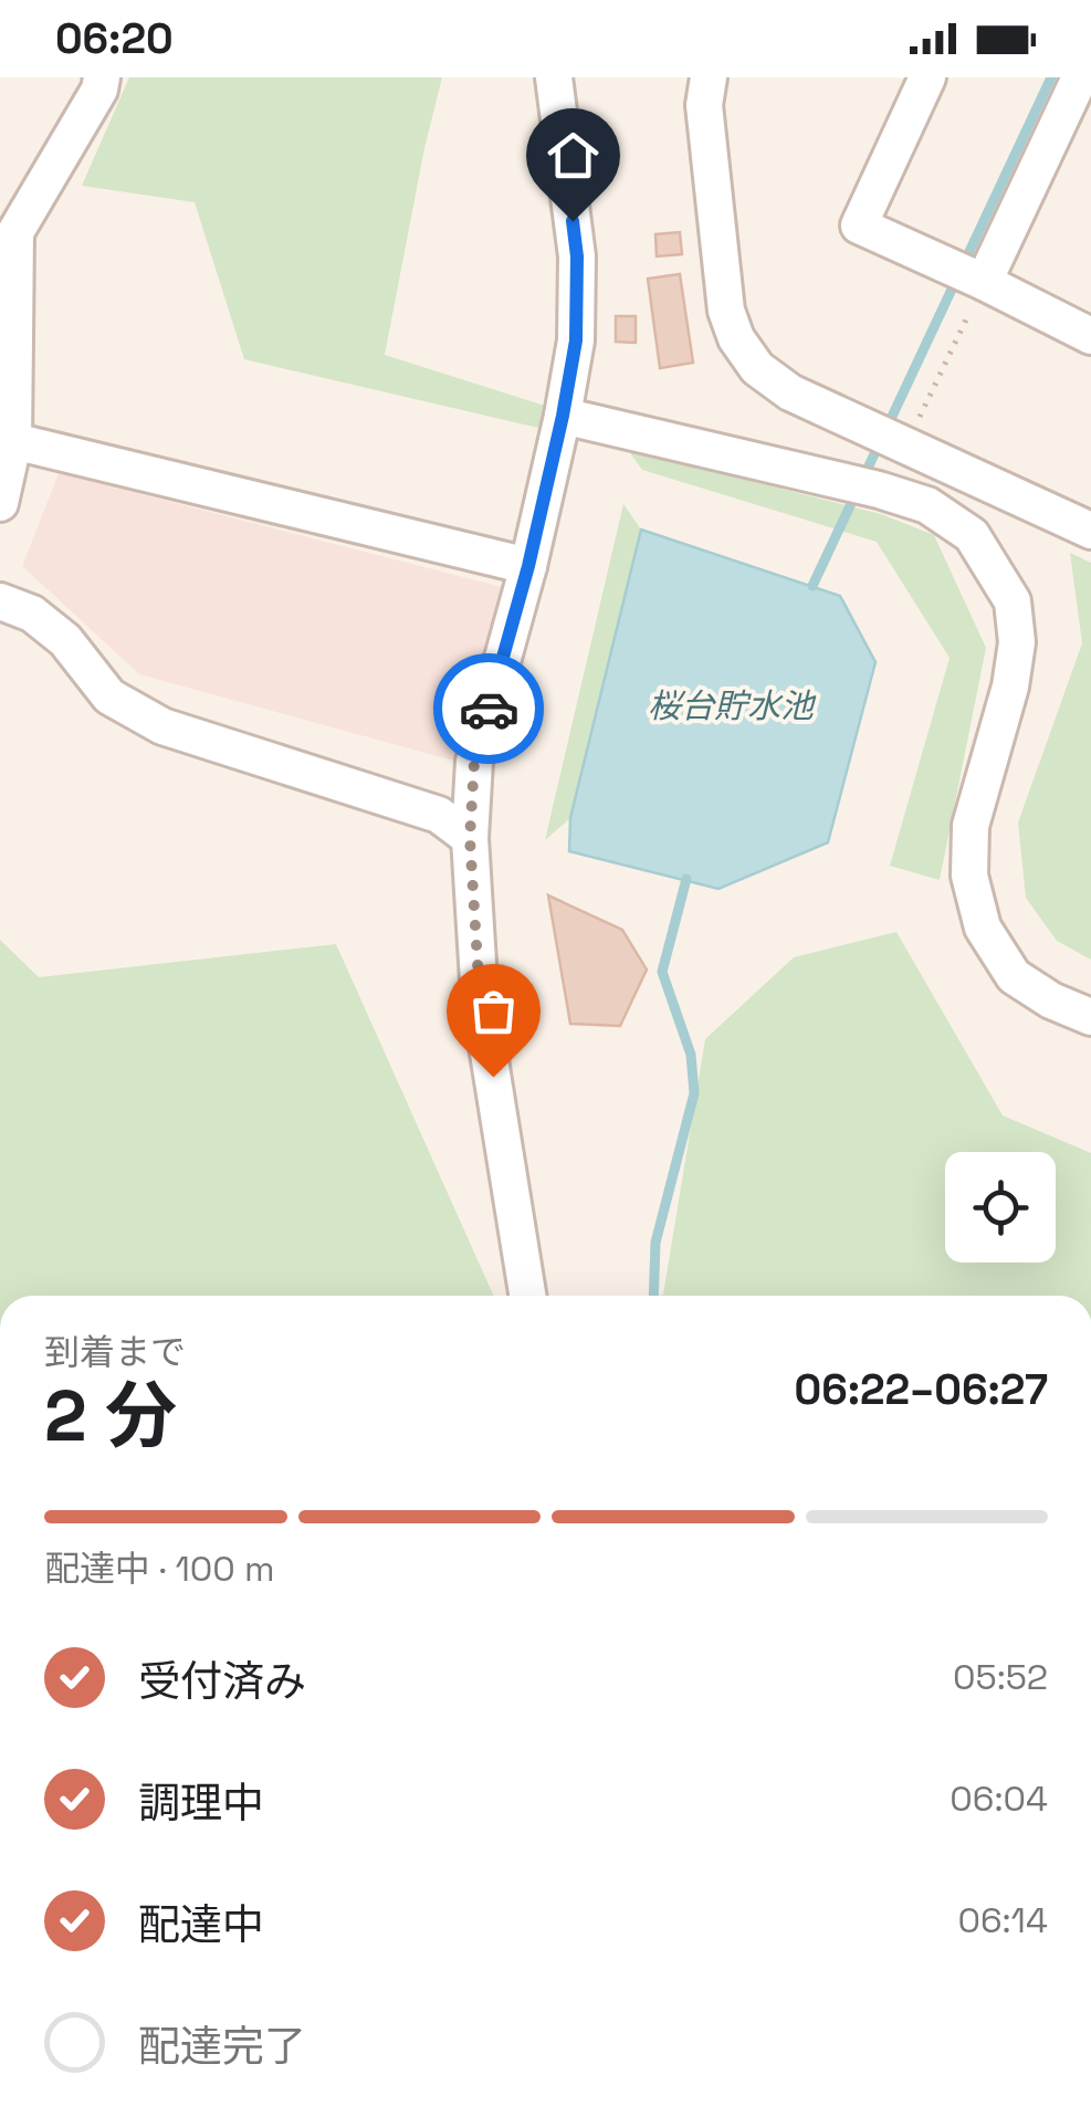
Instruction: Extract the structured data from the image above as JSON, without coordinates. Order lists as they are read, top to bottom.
{
  "water": ["桜台貯水池"],
  "page": {
    "status": "06:20",
    "heading": ["2 分", "到着まで", "06:22–06:27"],
    "bar": "配達中 · 100 m",
    "list": [
      ["受付済み", "05:52"],
      ["調理中", "06:04"],
      ["配達中", "06:14"],
      "配達完了"
    ]
  }
}
